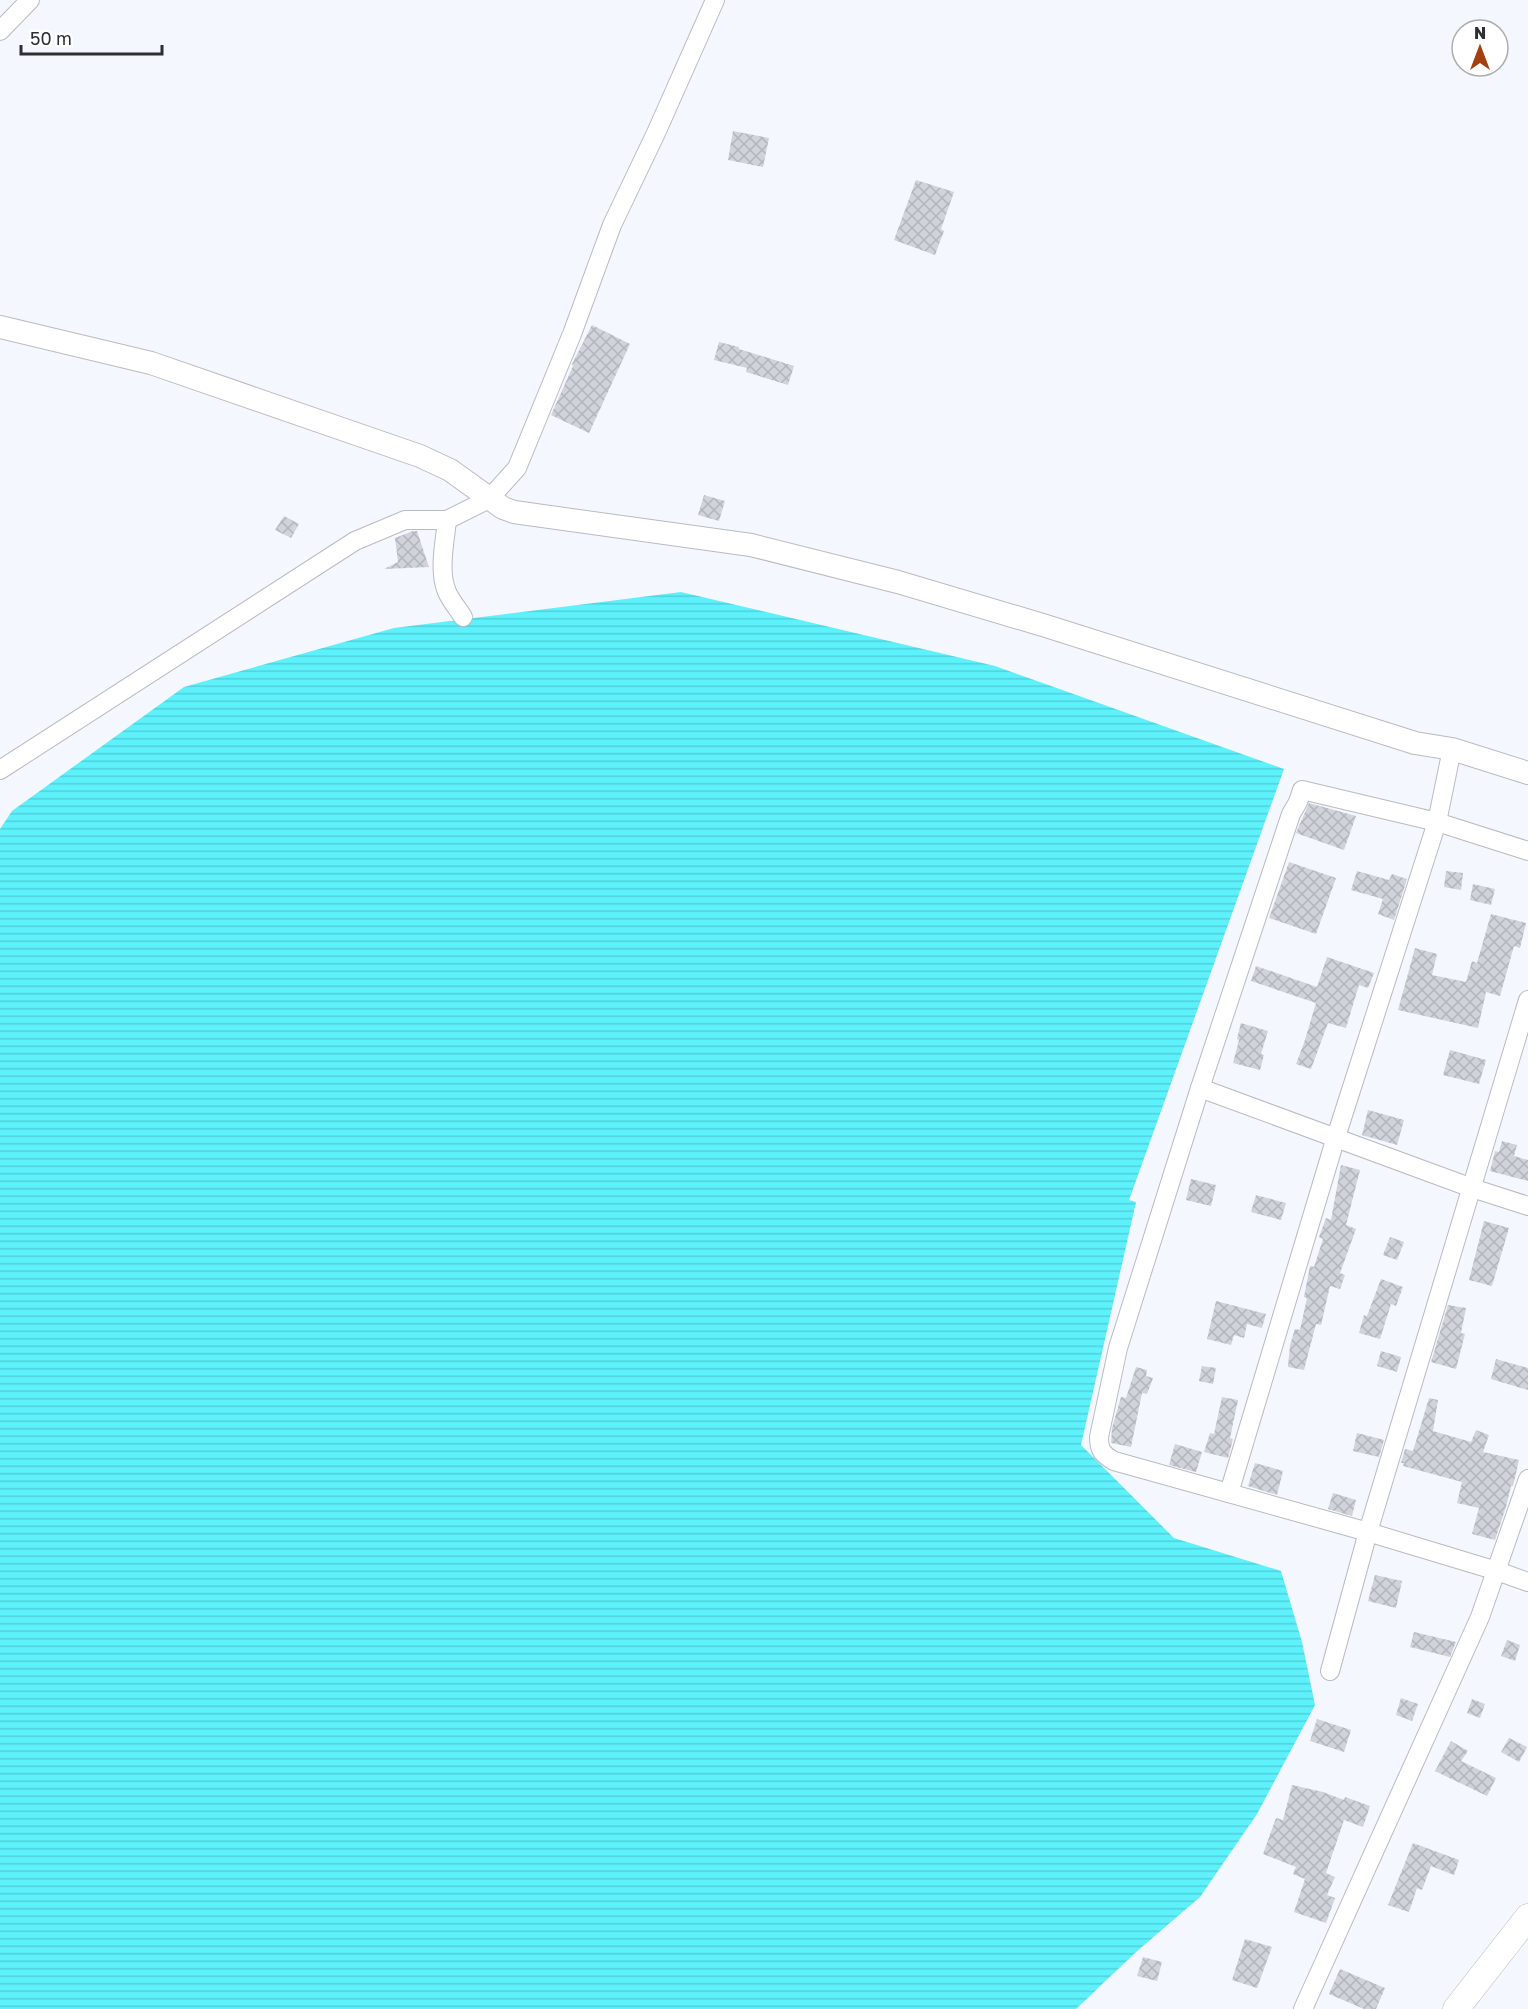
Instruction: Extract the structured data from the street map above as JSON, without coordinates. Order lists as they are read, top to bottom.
{
  "scale_bar": "50 m",
  "north": "top"
}
